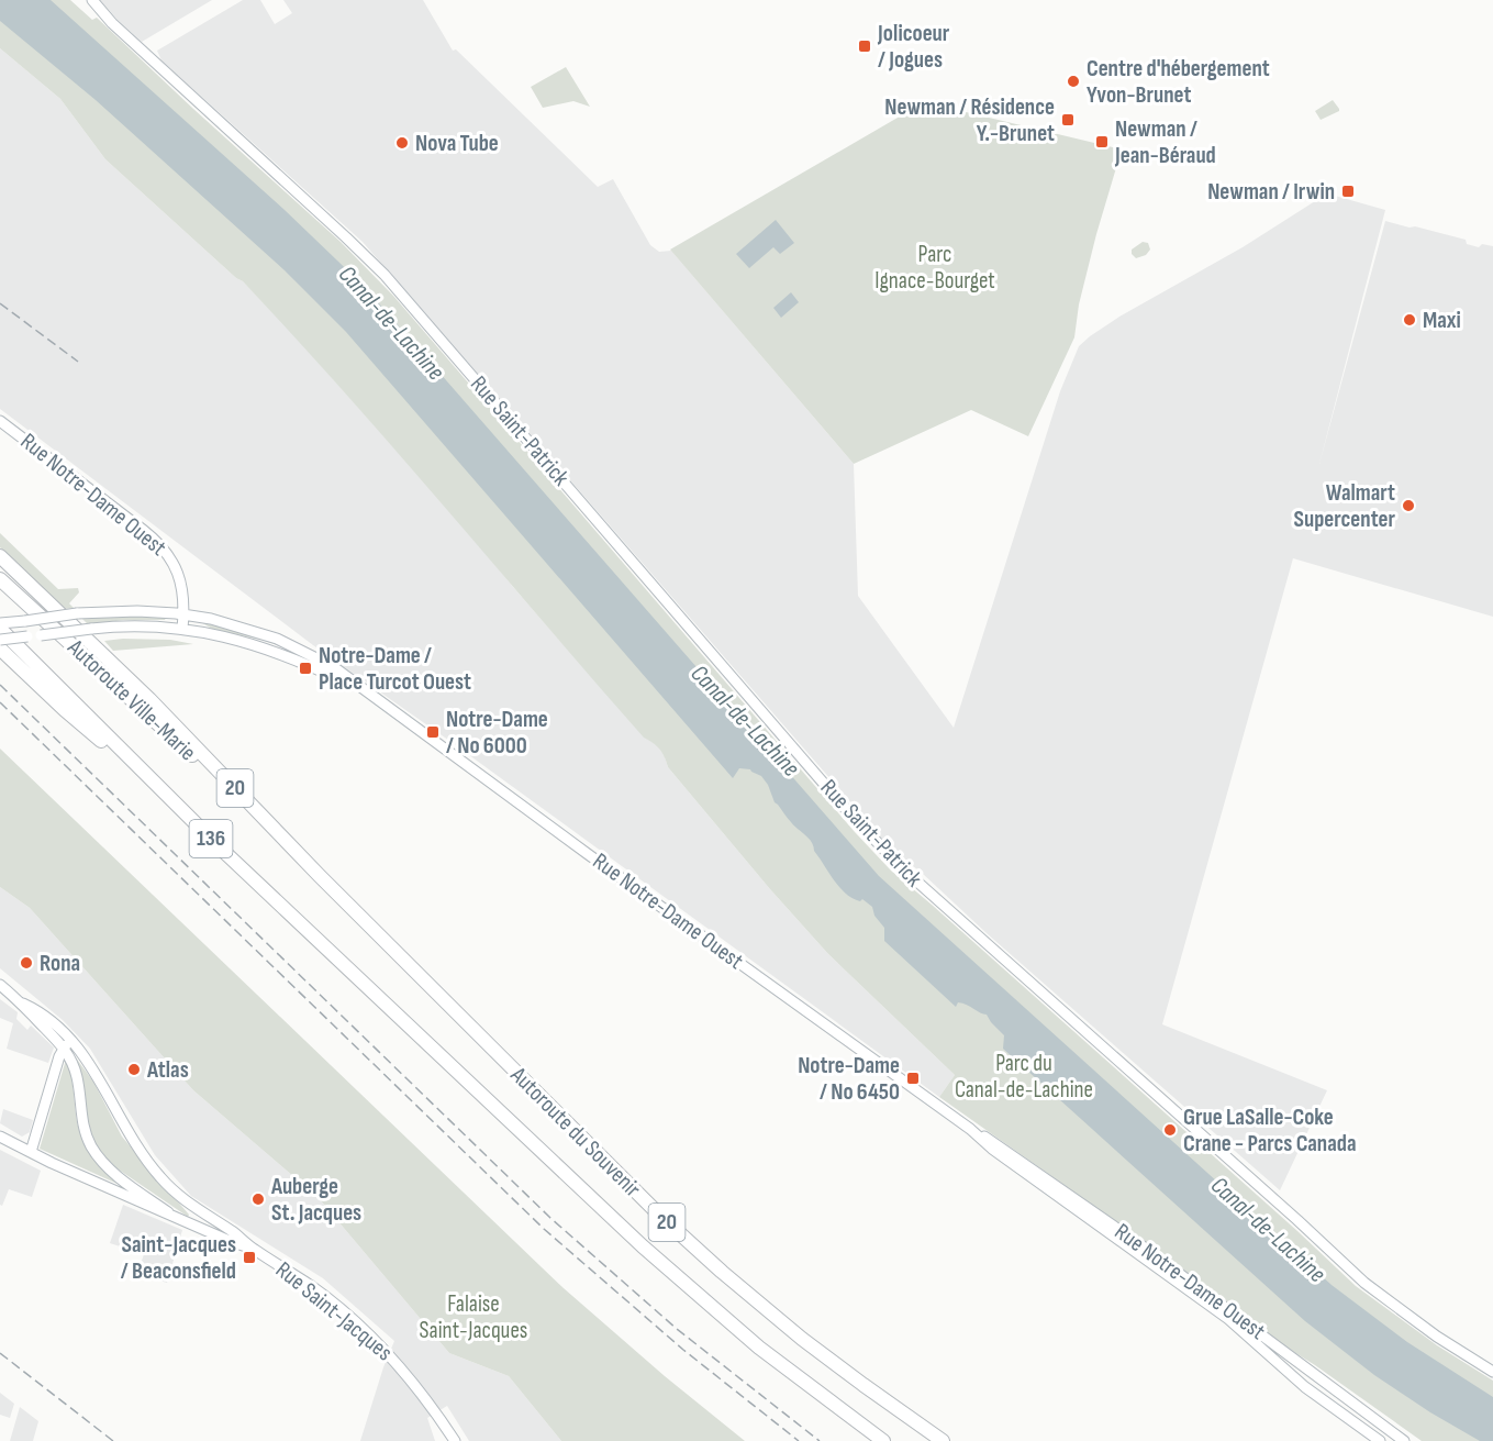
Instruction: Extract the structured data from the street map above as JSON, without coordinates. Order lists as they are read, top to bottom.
{
  "streets": {
    "highway": [
      "Autoroute Ville-Marie",
      "20",
      "136",
      "Autoroute du Souvenir"
    ],
    "main road": ["Rue Saint-Patrick", "Rue Notre-Dame Ouest", "Rue Saint-Jacques"]
  },
  "crossings": [
    ["Autoroute Ville-Marie", "20"],
    ["Autoroute Ville-Marie", "Autoroute du Souvenir"],
    ["20", "Autoroute du Souvenir"]
  ],
  "water": ["Canal-de-Lachine"],
  "parks": ["Parc Ignace-Bourget", "Parc du Canal-de-Lachine", "Falaise Saint-Jacques"],
  "places": {
    "transit": [
      "Jolicoeur / Jogues",
      "Newman / Résidence Y.-Brunet",
      "Newman / Jean-Béraud",
      "Newman / Irwin",
      "Notre-Dame / Place Turcot Ouest",
      "Notre-Dame / No 6000",
      "Notre-Dame / No 6450",
      "Saint-Jacques / Beaconsfield"
    ],
    "other": [
      "Centre d'hébergement Yvon-Brunet",
      "Nova Tube",
      "Maxi",
      "Walmart Supercenter",
      "Rona",
      "Atlas",
      "Grue LaSalle-Coke Crane - Parcs Canada",
      "Auberge St. Jacques"
    ]
  }
}
